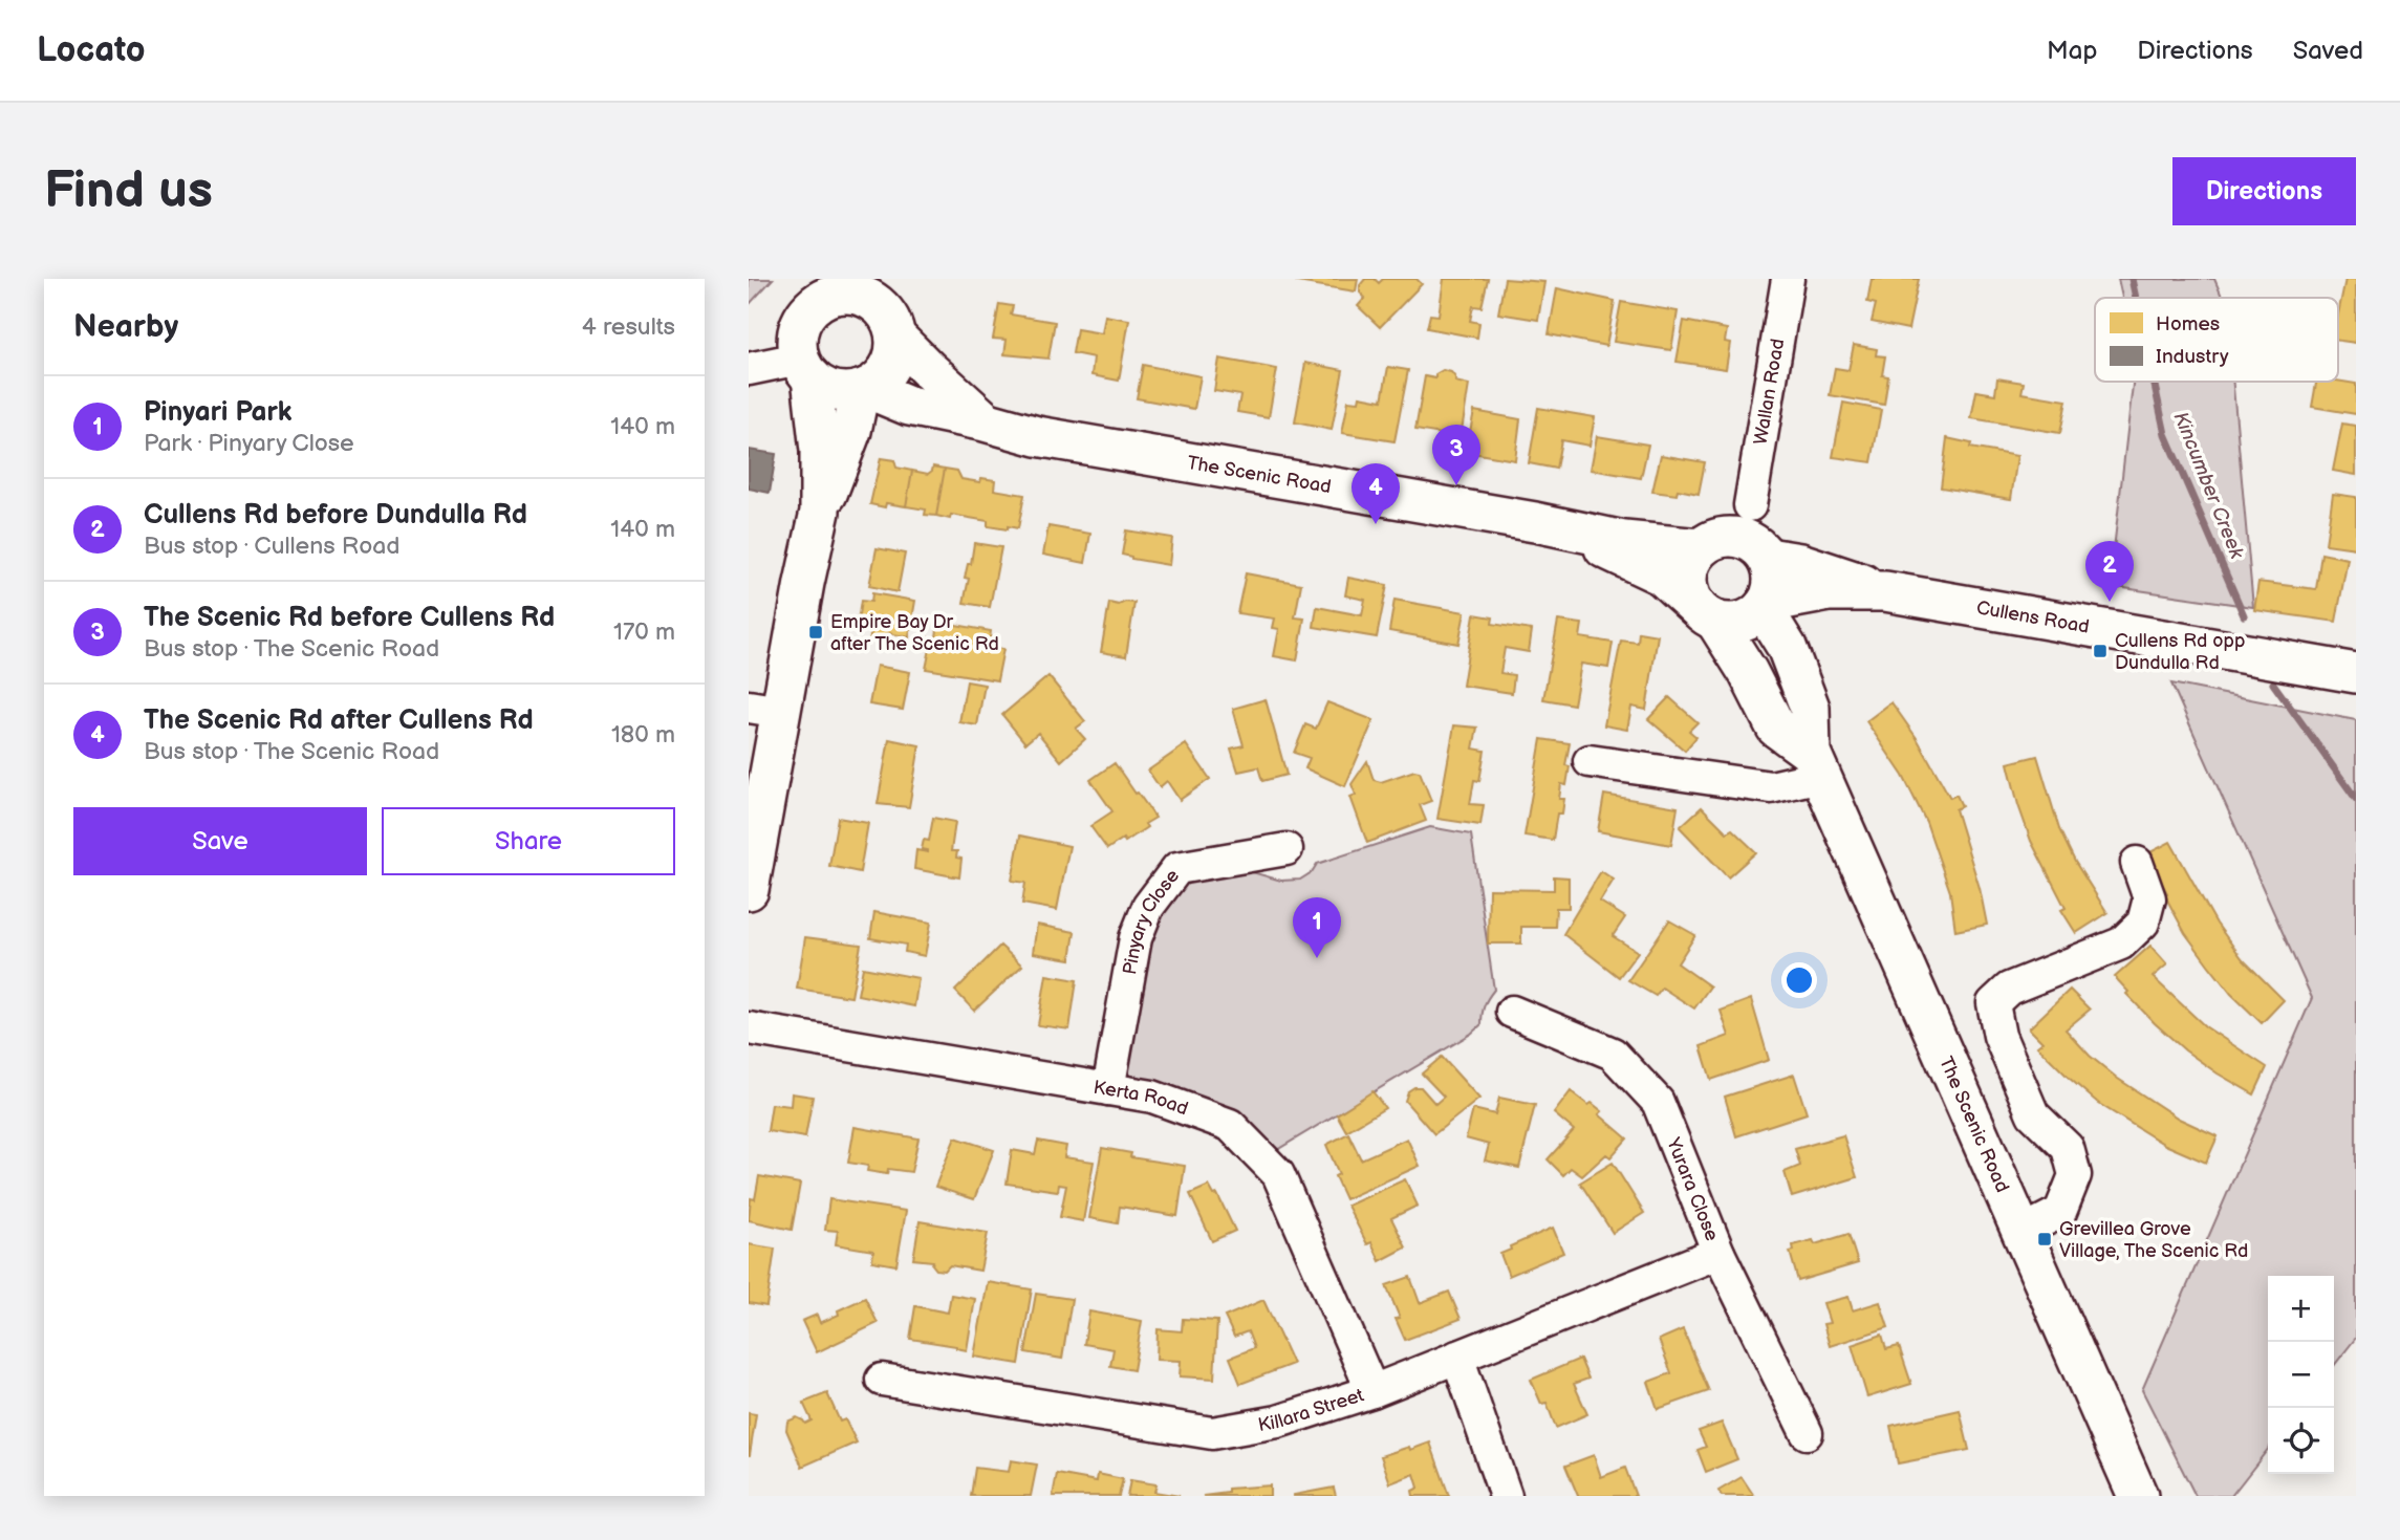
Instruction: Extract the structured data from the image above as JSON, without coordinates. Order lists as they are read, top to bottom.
{
  "streets": {
    "main road": ["The Scenic Road", "Cullens Road"],
    "street": [
      "Wallan Road",
      "Pinyary Close",
      "Kerta Road",
      "Yurara Close",
      "Killara Street"
    ]
  },
  "crossings": [
    ["The Scenic Road", "Cullens Road"],
    ["Pinyary Close", "Kerta Road"],
    ["Kerta Road", "Killara Street"],
    ["Yurara Close", "Killara Street"]
  ],
  "water": ["Kincumber Creek"],
  "places": {
    "transit": ["Empire Bay Dr after The Scenic Rd", "Cullens Rd opp Dundulla Rd", "Grevillea Grove Village, The Scenic Rd"]
  },
  "legend": ["Homes", "Industry"],
  "page": {
    "header": "Locato",
    "nav": ["Map", "Directions", "Saved"],
    "buttons": [
      "Directions",
      ["Save", "Share"]
    ],
    "title": "Find us",
    "heading": ["Nearby", "4 results"],
    "list": [
      {
        "mark": "1",
        "name": "Pinyari Park",
        "note": "Park · Pinyary Close",
        "value": "140 m"
      },
      {
        "mark": "2",
        "name": "Cullens Rd before Dundulla Rd",
        "note": "Bus stop · Cullens Road",
        "value": "140 m"
      },
      {
        "mark": "3",
        "name": "The Scenic Rd before Cullens Rd",
        "note": "Bus stop · The Scenic Road",
        "value": "170 m"
      },
      {
        "mark": "4",
        "name": "The Scenic Rd after Cullens Rd",
        "note": "Bus stop · The Scenic Road",
        "value": "180 m"
      }
    ],
    "pins": [
      "3",
      "4",
      "2",
      "1"
    ],
    "map_buttons": ["+", "−"]
  }
}
